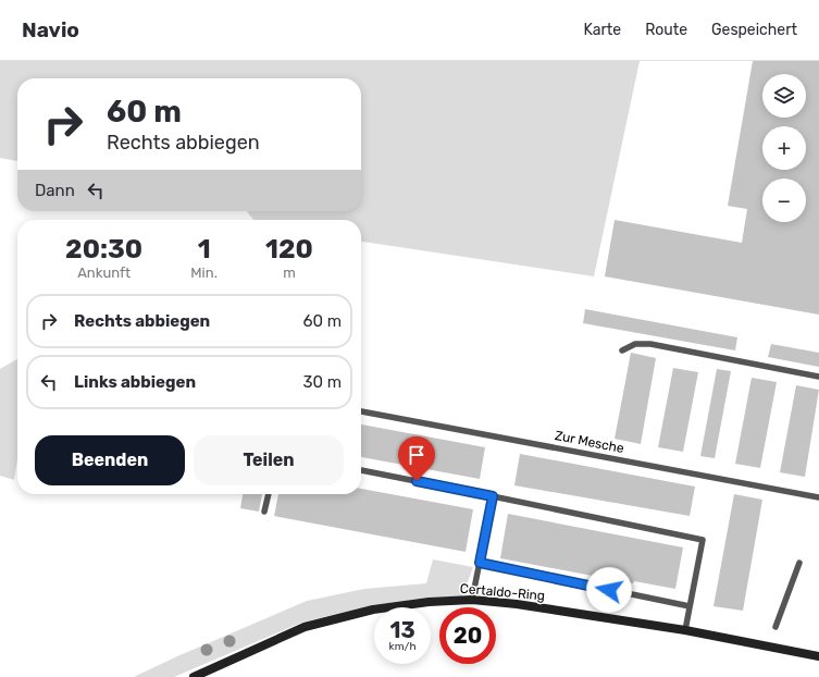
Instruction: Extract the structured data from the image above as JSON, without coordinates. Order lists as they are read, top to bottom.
{
  "streets": {
    "main road": ["Certaldo-Ring"],
    "lane": ["Zur Mesche"]
  },
  "page": {
    "header": "Navio",
    "nav": ["Karte", "Route", "Gespeichert"],
    "map_buttons": ["+", "−"],
    "turn": ["60 m", "Rechts abbiegen"],
    "then": "Dann",
    "eta": [
      "20:30",
      "Ankunft",
      "1",
      "Min.",
      "120",
      "m"
    ],
    "list": [
      {
        "name": "Rechts abbiegen",
        "value": "60 m"
      },
      {
        "name": "Links abbiegen",
        "value": "30 m"
      }
    ],
    "buttons": ["Beenden", "Teilen"],
    "speed": "13 km/h",
    "limit": "20"
  }
}
